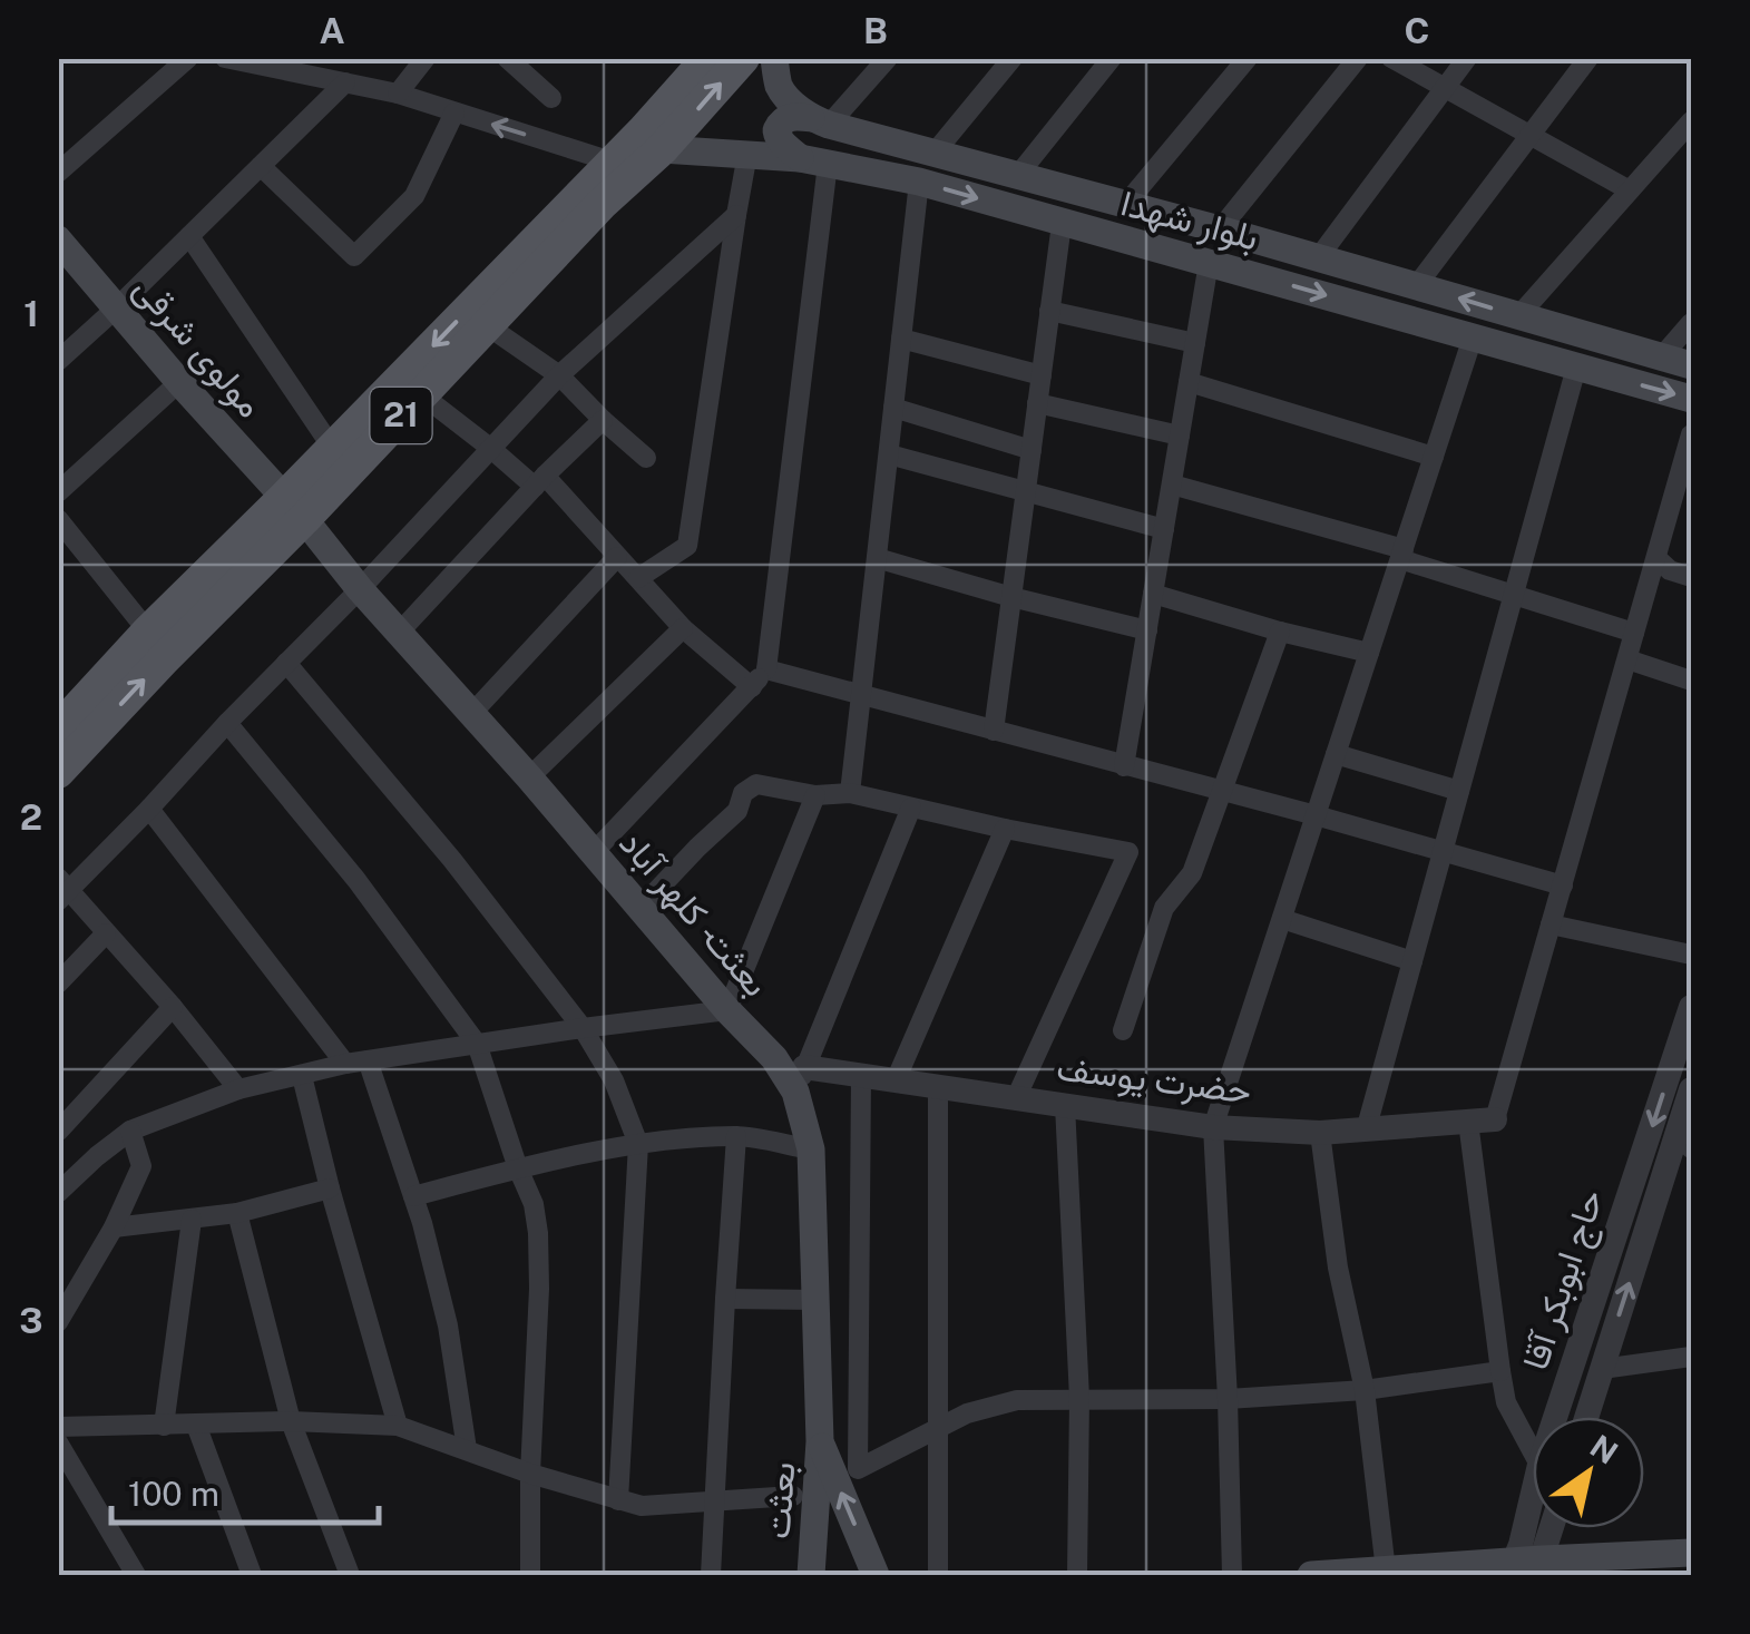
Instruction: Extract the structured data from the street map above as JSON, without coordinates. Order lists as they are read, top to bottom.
{
  "streets": {
    "main road": [
      "بلوار شهدا",
      "مولوی شرقی",
      "21",
      "بعثت- کلهر آباد",
      "بعثت"
    ],
    "street": ["حضرت یوسف", "حاج ابوبکر آقا"]
  },
  "crossings": [
    ["بلوار شهدا", "21"],
    ["مولوی شرقی", "21"],
    ["مولوی شرقی", "بعثت- کلهر آباد"],
    ["21", "بعثت- کلهر آباد"],
    ["بعثت- کلهر آباد", "حضرت یوسف"],
    ["بعثت- کلهر آباد", "بعثت"]
  ],
  "one_way": ["بعثت"],
  "scale_bar": "100 m",
  "north": "top right",
  "grid": {
    "columns": ["A", "B", "C"],
    "rows": ["1", "2", "3"]
  }
}
